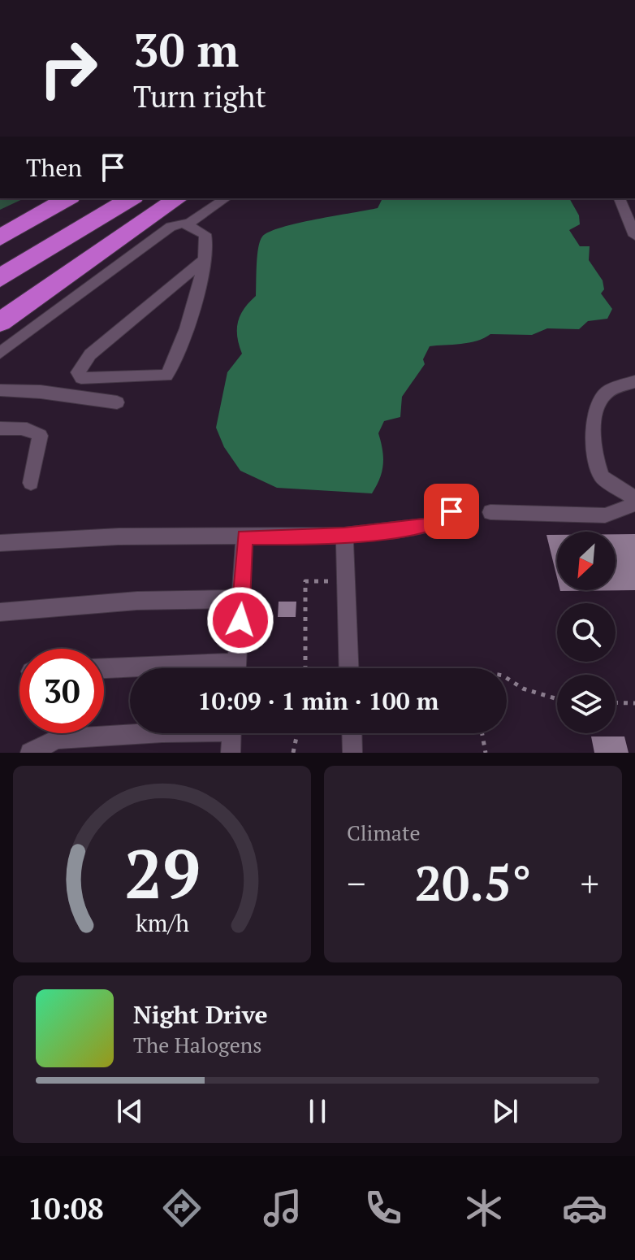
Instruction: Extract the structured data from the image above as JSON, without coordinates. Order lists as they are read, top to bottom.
{
  "north": "bottom left",
  "page": {
    "turn": ["30 m", "Turn right"],
    "then": "Then",
    "limit": "30",
    "trip": "10:09 · 1 min · 100 m",
    "tile": "Climate",
    "heat": ["−", "20.5°", "+"],
    "song": ["Night Drive", "The Halogens"],
    "tabs": "10:08",
    "gauge": ["29", "km/h"]
  }
}
